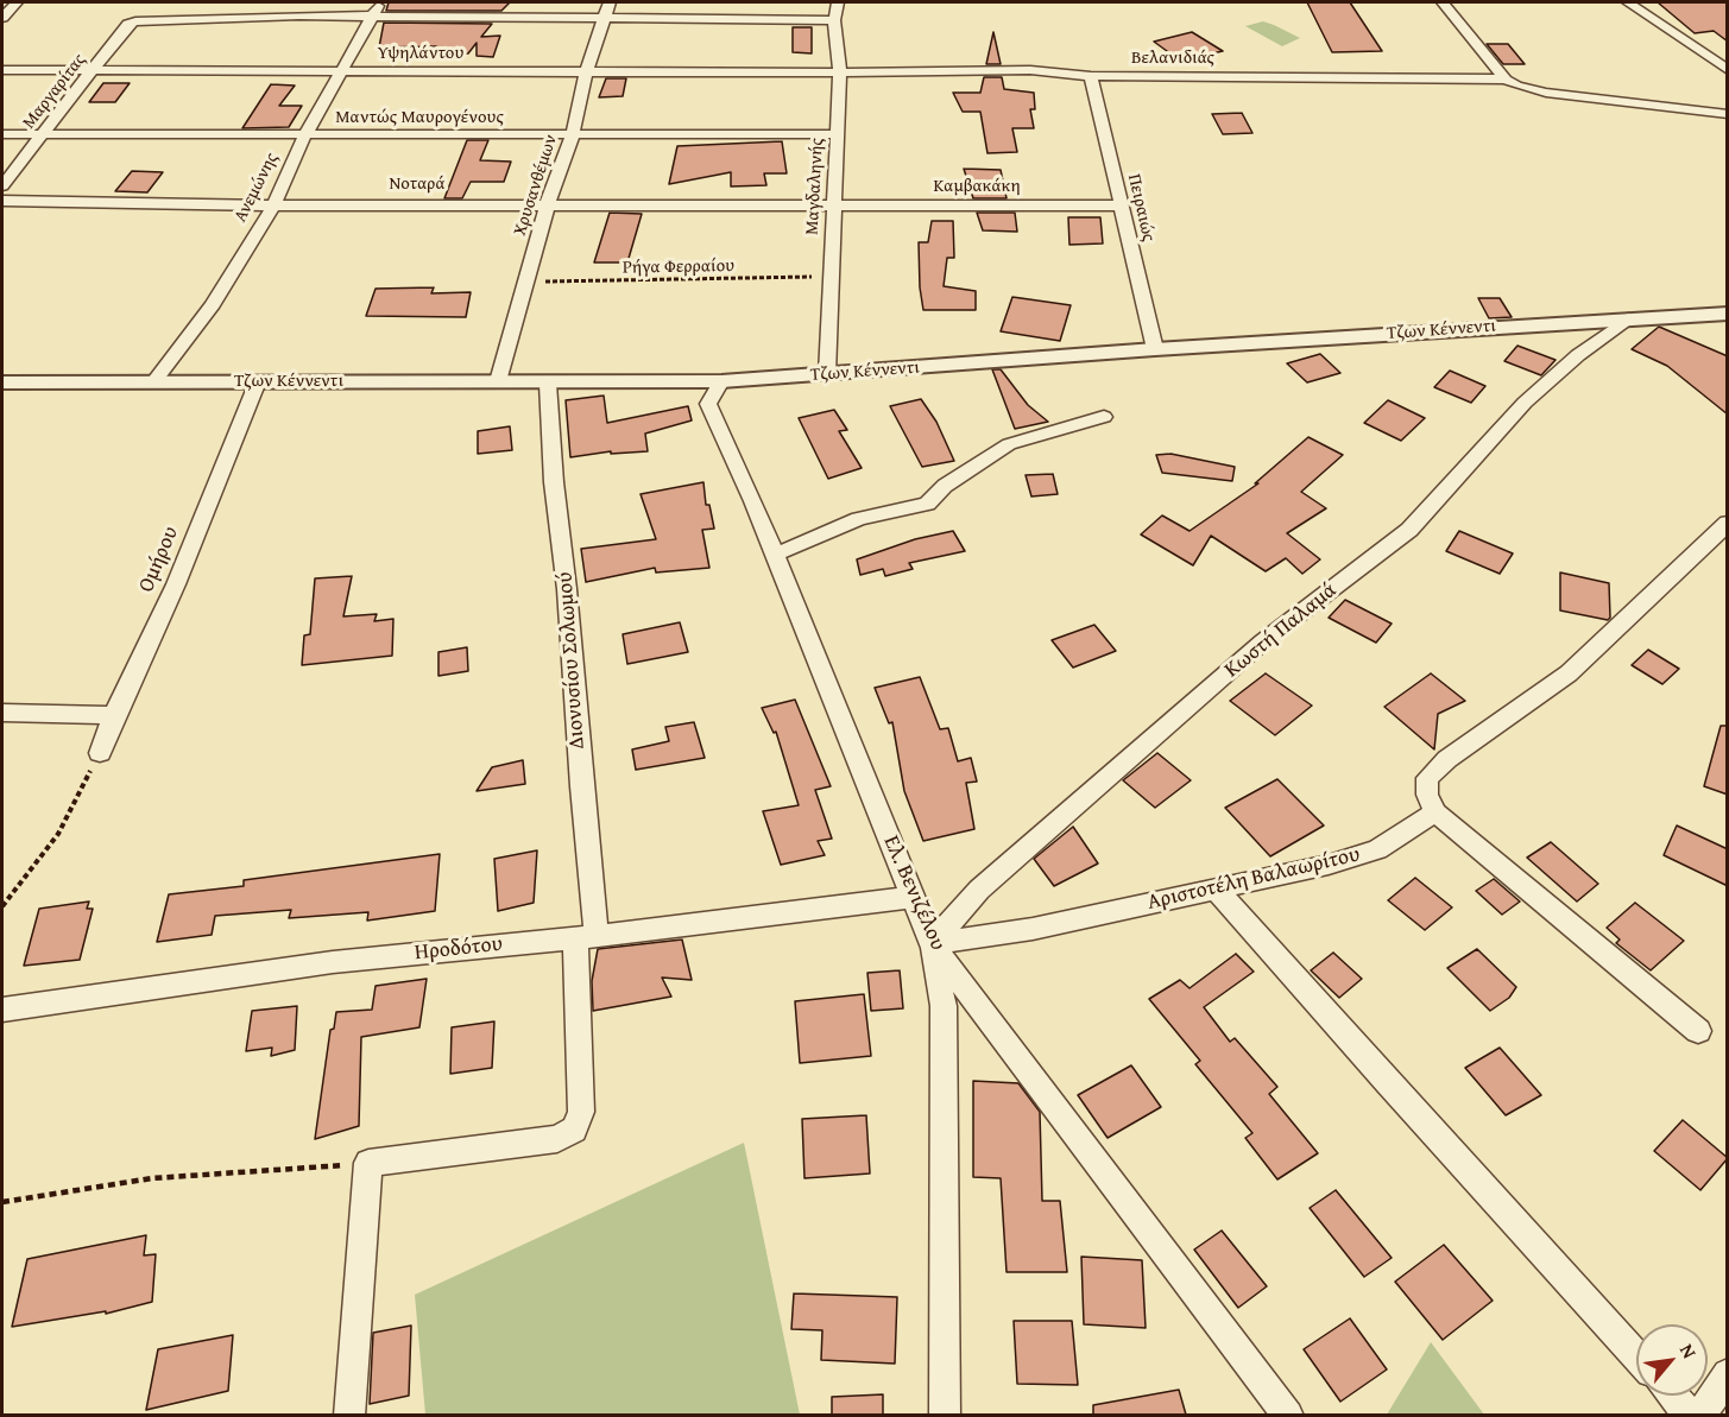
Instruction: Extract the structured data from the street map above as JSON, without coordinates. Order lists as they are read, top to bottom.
{
  "streets": {
    "street": [
      "Υψηλάντου",
      "Βελανιδιάς",
      "Μαργαρίτας",
      "Μαντώς Μαυρογένους",
      "Νοταρά",
      "Χρυσανθέμων",
      "Μαγδαληνής",
      "Καμβακάκη",
      "Ανεμώνης",
      "Πειραιώς",
      "Τζων Κέννεντι",
      "Ομήρου",
      "Κωστή Παλαμά",
      "Διονυσίου Σολωμού",
      "Αριστοτέλη Βαλαωρίτου",
      "Ελ. Βενιζέλου",
      "Ηροδότου"
    ],
    "path": ["Ρήγα Φερραίου"]
  },
  "crossings": [
    ["Υψηλάντου", "Βελανιδιάς"],
    ["Υψηλάντου", "Μαργαρίτας"],
    ["Υψηλάντου", "Χρυσανθέμων"],
    ["Υψηλάντου", "Μαγδαληνής"],
    ["Υψηλάντου", "Ανεμώνης"],
    ["Βελανιδιάς", "Μαγδαληνής"],
    ["Βελανιδιάς", "Πειραιώς"],
    ["Μαργαρίτας", "Μαντώς Μαυρογένους"],
    ["Μαργαρίτας", "Ανεμώνης"],
    ["Μαντώς Μαυρογένους", "Χρυσανθέμων"],
    ["Μαντώς Μαυρογένους", "Μαγδαληνής"],
    ["Μαντώς Μαυρογένους", "Ανεμώνης"],
    ["Νοταρά", "Χρυσανθέμων"],
    ["Νοταρά", "Μαγδαληνής"],
    ["Νοταρά", "Καμβακάκη"],
    ["Νοταρά", "Ανεμώνης"],
    ["Χρυσανθέμων", "Ρήγα Φερραίου"],
    ["Χρυσανθέμων", "Τζων Κέννεντι"],
    ["Μαγδαληνής", "Καμβακάκη"],
    ["Μαγδαληνής", "Ρήγα Φερραίου"],
    ["Μαγδαληνής", "Τζων Κέννεντι"],
    ["Καμβακάκη", "Πειραιώς"],
    ["Ανεμώνης", "Τζων Κέννεντι"],
    ["Πειραιώς", "Τζων Κέννεντι"],
    ["Τζων Κέννεντι", "Ομήρου"],
    ["Τζων Κέννεντι", "Κωστή Παλαμά"],
    ["Τζων Κέννεντι", "Διονυσίου Σολωμού"],
    ["Τζων Κέννεντι", "Ελ. Βενιζέλου"],
    ["Κωστή Παλαμά", "Αριστοτέλη Βαλαωρίτου"],
    ["Κωστή Παλαμά", "Ελ. Βενιζέλου"],
    ["Διονυσίου Σολωμού", "Ηροδότου"],
    ["Αριστοτέλη Βαλαωρίτου", "Ελ. Βενιζέλου"],
    ["Ελ. Βενιζέλου", "Ηροδότου"]
  ],
  "north": "top right"
}
